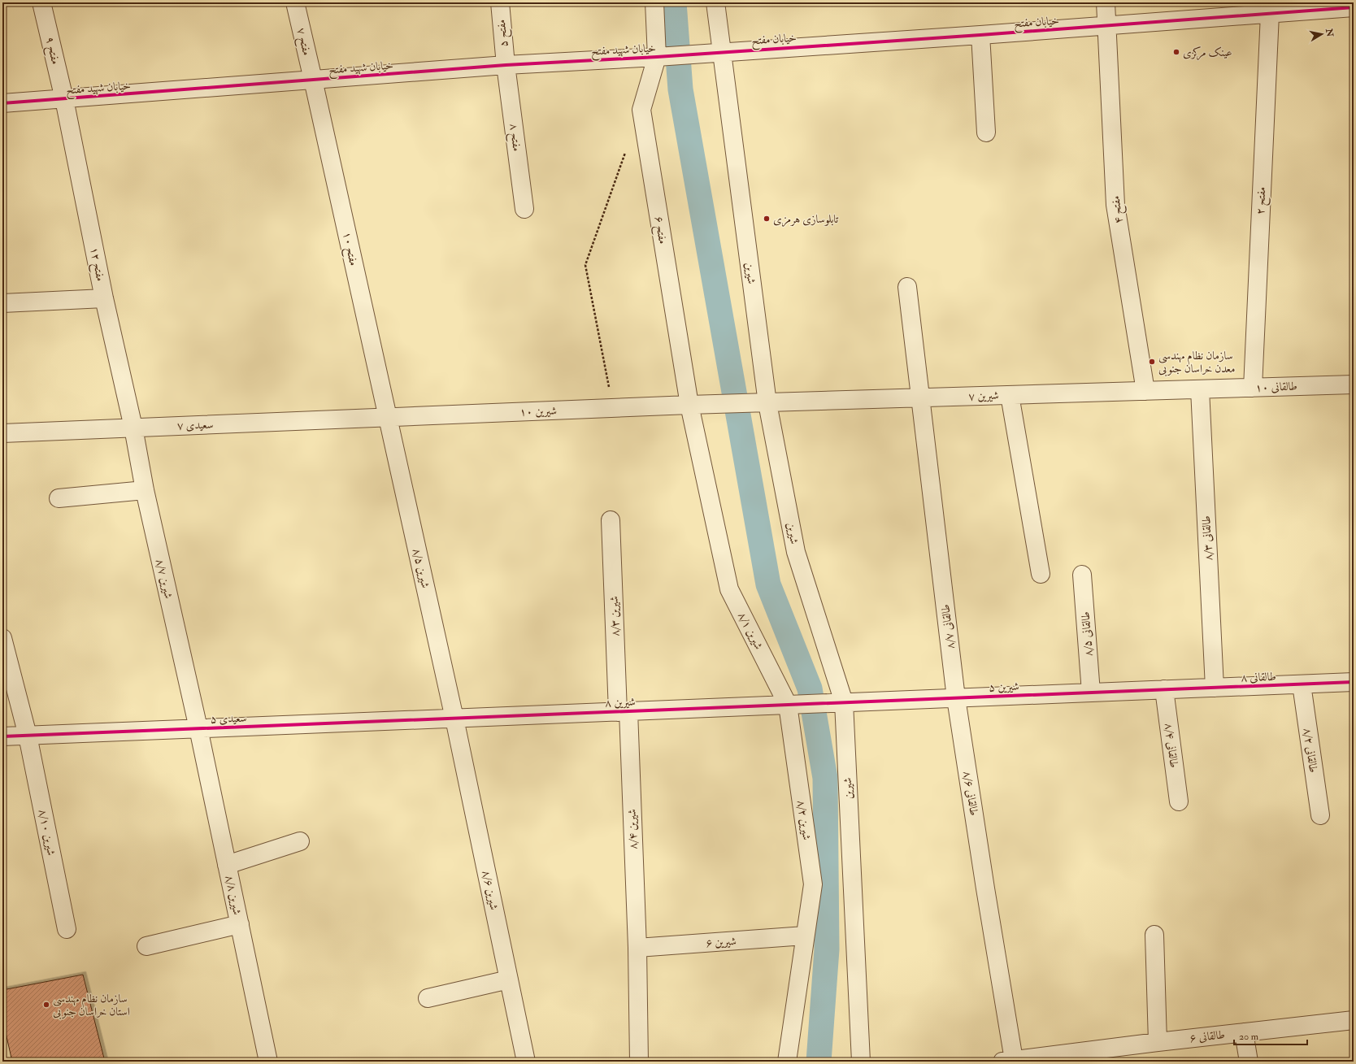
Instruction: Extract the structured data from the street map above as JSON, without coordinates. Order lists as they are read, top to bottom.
{
  "streets": {
    "street": [
      "خیابان مفتح",
      "مفتح ۵",
      "مفتح ۷",
      "خیابان شهید مفتح",
      "مفتح ۹",
      "مفتح ۸",
      "مفتح ۲",
      "مفتح ۴",
      "مفتح ۶",
      "مفتح ۱۰",
      "مفتح ۱۲",
      "شیرین",
      "طالقانی ۱۰",
      "شیرین ۷",
      "شیرین ۱۰",
      "سعیدی ۷",
      "طالقانی ۸/۳",
      "شیرین ۸/۵",
      "شیرین ۸/۷",
      "شیرین ۸/۳",
      "طالقانی ۸/۷",
      "شیرین ۸/۱",
      "طالقانی ۸/۵",
      "طالقانی ۸",
      "شیرین ۵",
      "شیرین ۸",
      "سعیدی ۵",
      "طالقانی ۸/۴",
      "طالقانی ۸/۲",
      "طالقانی ۸/۶",
      "شیرین ۸/۲",
      "شیرین ۸/۴",
      "شیرین ۸/۱۰",
      "شیرین ۸/۶",
      "شیرین ۸/۸",
      "شیرین ۶",
      "طالقانی ۶"
    ]
  },
  "crossings": [
    ["خیابان مفتح", "خیابان شهید مفتح"],
    ["خیابان مفتح", "مفتح ۲"],
    ["خیابان مفتح", "مفتح ۴"],
    ["خیابان مفتح", "شیرین"],
    ["مفتح ۵", "خیابان شهید مفتح"],
    ["مفتح ۵", "مفتح ۸"],
    ["مفتح ۷", "خیابان شهید مفتح"],
    ["مفتح ۷", "مفتح ۱۰"],
    ["خیابان شهید مفتح", "مفتح ۹"],
    ["خیابان شهید مفتح", "مفتح ۸"],
    ["خیابان شهید مفتح", "مفتح ۶"],
    ["خیابان شهید مفتح", "مفتح ۱۰"],
    ["خیابان شهید مفتح", "مفتح ۱۲"],
    ["خیابان شهید مفتح", "شیرین"],
    ["مفتح ۹", "مفتح ۱۲"],
    ["مفتح ۲", "طالقانی ۱۰"],
    ["مفتح ۴", "شیرین ۷"],
    ["مفتح ۶", "شیرین ۷"],
    ["مفتح ۶", "شیرین ۱۰"],
    ["مفتح ۶", "شیرین ۸/۱"],
    ["مفتح ۱۰", "شیرین ۱۰"],
    ["مفتح ۱۰", "سعیدی ۷"],
    ["مفتح ۱۰", "شیرین ۸/۵"],
    ["مفتح ۱۲", "سعیدی ۷"],
    ["مفتح ۱۲", "شیرین ۸/۷"],
    ["شیرین", "شیرین ۷"],
    ["شیرین", "شیرین ۵"],
    ["شیرین", "شیرین ۸"],
    ["طالقانی ۱۰", "شیرین ۷"],
    ["طالقانی ۱۰", "طالقانی ۸/۳"],
    ["شیرین ۷", "شیرین ۱۰"],
    ["شیرین ۷", "طالقانی ۸/۳"],
    ["شیرین ۷", "طالقانی ۸/۷"],
    ["شیرین ۱۰", "سعیدی ۷"],
    ["شیرین ۱۰", "شیرین ۸/۵"],
    ["سعیدی ۷", "شیرین ۸/۵"],
    ["سعیدی ۷", "شیرین ۸/۷"],
    ["طالقانی ۸/۳", "طالقانی ۸"],
    ["شیرین ۸/۵", "شیرین ۸"],
    ["شیرین ۸/۵", "سعیدی ۵"],
    ["شیرین ۸/۵", "شیرین ۸/۶"],
    ["شیرین ۸/۷", "سعیدی ۵"],
    ["شیرین ۸/۷", "شیرین ۸/۸"],
    ["شیرین ۸/۳", "شیرین ۸"],
    ["شیرین ۸/۳", "شیرین ۸/۴"],
    ["طالقانی ۸/۷", "شیرین ۵"],
    ["طالقانی ۸/۷", "طالقانی ۸/۶"],
    ["شیرین ۸/۱", "شیرین ۸"],
    ["شیرین ۸/۱", "شیرین ۸/۲"],
    ["طالقانی ۸/۵", "شیرین ۵"],
    ["طالقانی ۸", "شیرین ۵"],
    ["طالقانی ۸", "طالقانی ۸/۴"],
    ["طالقانی ۸", "طالقانی ۸/۲"],
    ["شیرین ۵", "شیرین ۸"],
    ["شیرین ۵", "طالقانی ۸/۴"],
    ["شیرین ۵", "طالقانی ۸/۶"],
    ["شیرین ۸", "سعیدی ۵"],
    ["شیرین ۸", "شیرین ۸/۲"],
    ["شیرین ۸", "شیرین ۸/۴"],
    ["شیرین ۸", "شیرین ۸/۶"],
    ["سعیدی ۵", "شیرین ۸/۱۰"],
    ["سعیدی ۵", "شیرین ۸/۶"],
    ["سعیدی ۵", "شیرین ۸/۸"],
    ["طالقانی ۸/۶", "طالقانی ۶"],
    ["شیرین ۸/۲", "شیرین ۶"],
    ["شیرین ۸/۴", "شیرین ۶"]
  ],
  "places": [
    "عینک مرکزی",
    "تابلوسازی هرمزی",
    "سازمان نظام مهندسی معدن خراسان جنوبی",
    "سازمان نظام مهندسی استان خراسان جنوبی"
  ],
  "scale_bar": "20 m",
  "north": "right"
}
